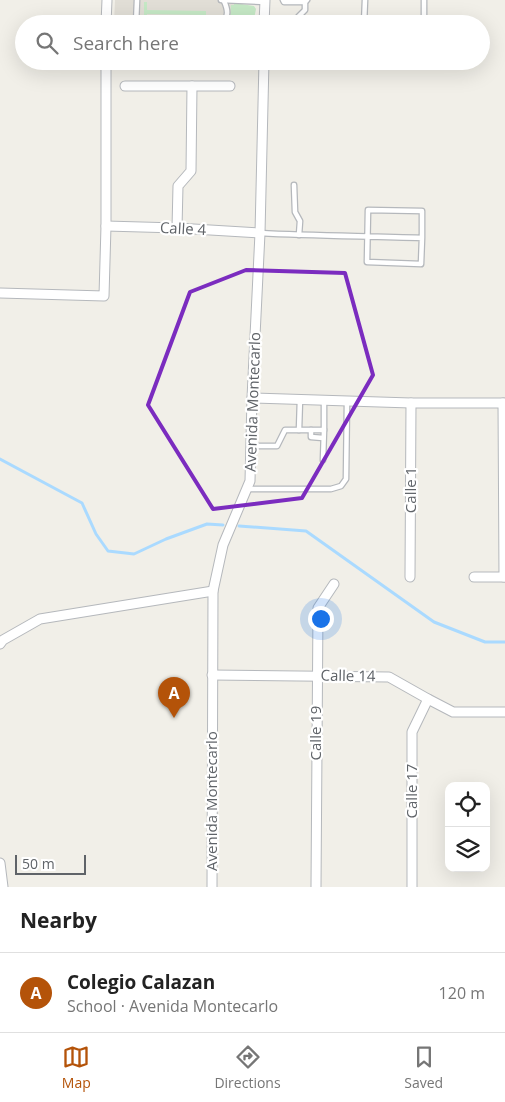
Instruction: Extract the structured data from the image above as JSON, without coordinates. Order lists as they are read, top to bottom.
{
  "streets": {
    "street": [
      "Calle 4",
      "Avenida Montecarlo",
      "Calle 1",
      "Calle 14",
      "Calle 19",
      "Calle 17"
    ]
  },
  "crossings": [
    ["Calle 4", "Avenida Montecarlo"],
    ["Avenida Montecarlo", "Calle 14"],
    ["Calle 14", "Calle 19"],
    ["Calle 14", "Calle 17"]
  ],
  "scale_bar": "50 m",
  "page": {
    "search": "Search here",
    "pins": "A",
    "scale": "50 m",
    "heading": "Nearby",
    "list": [
      {
        "mark": "A",
        "name": "Colegio Calazan",
        "note": "School · Avenida Montecarlo",
        "value": "120 m"
      }
    ],
    "nav": ["Map", "Directions", "Saved"]
  }
}
